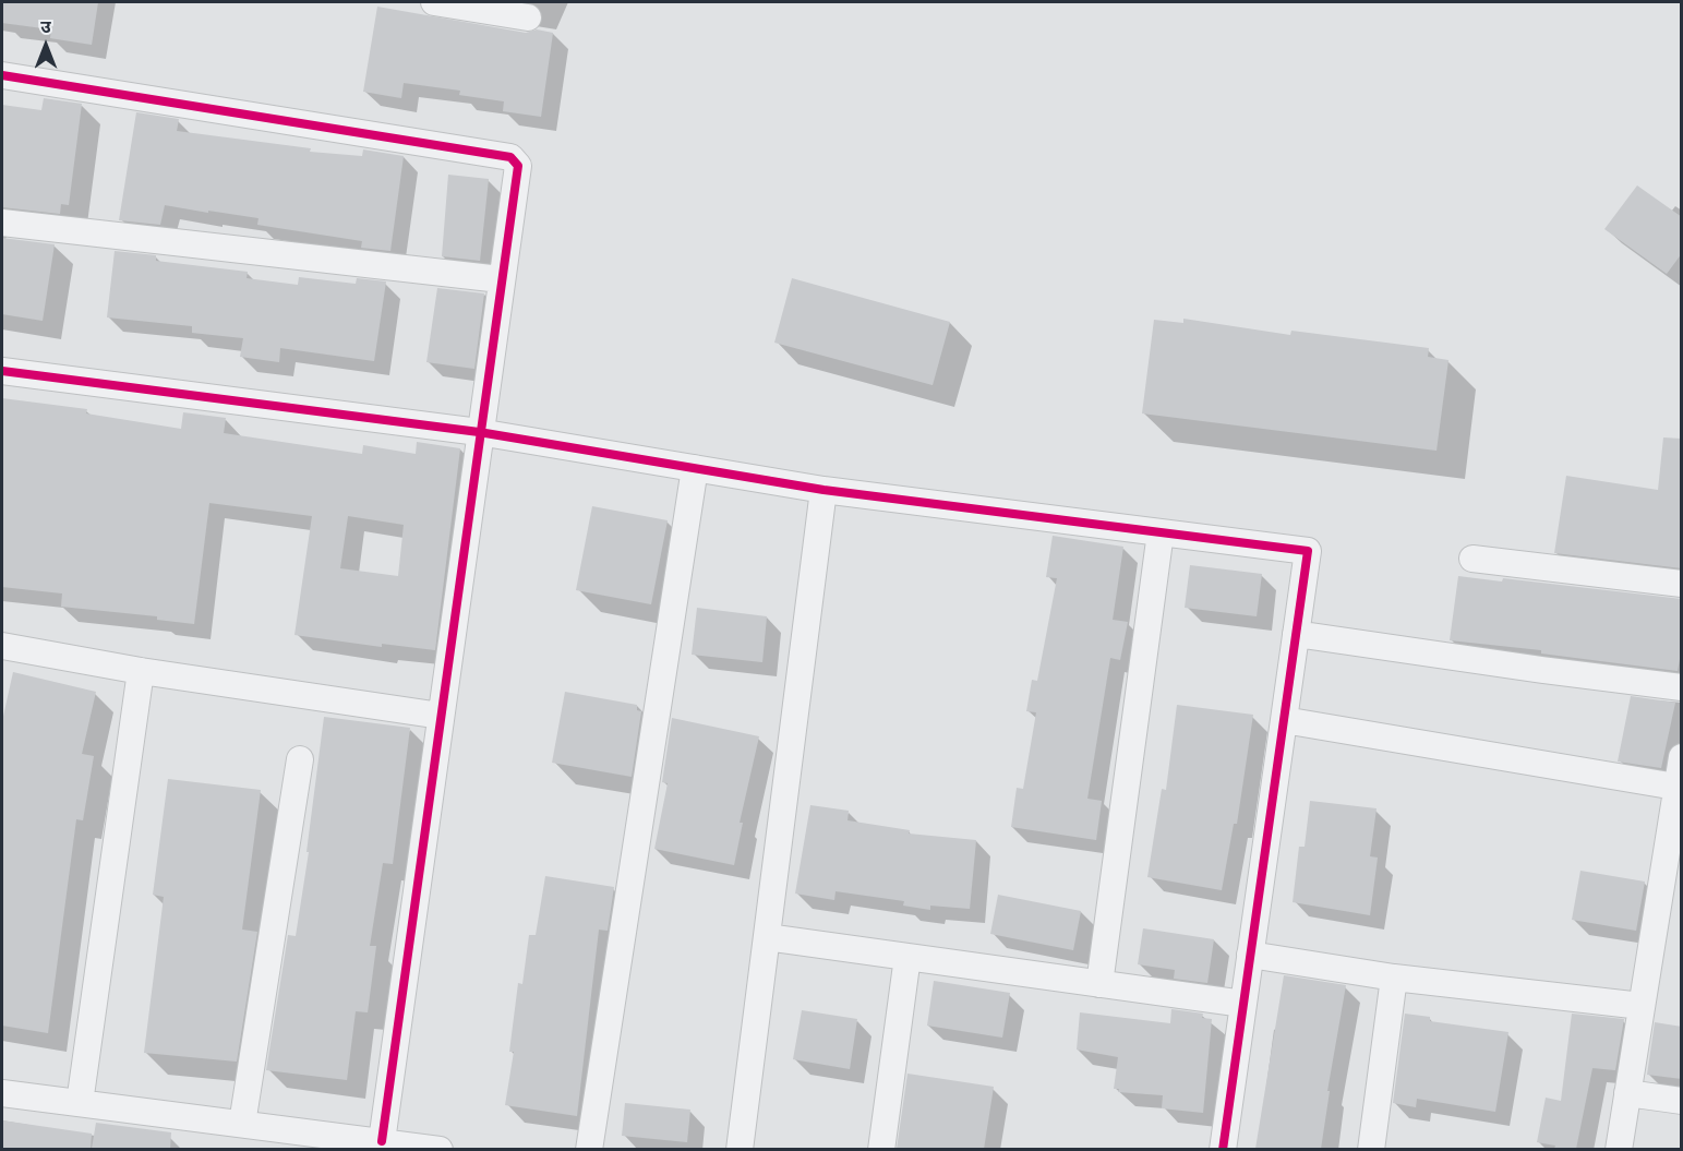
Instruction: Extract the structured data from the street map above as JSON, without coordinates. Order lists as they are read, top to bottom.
{
  "north": "top"
}
